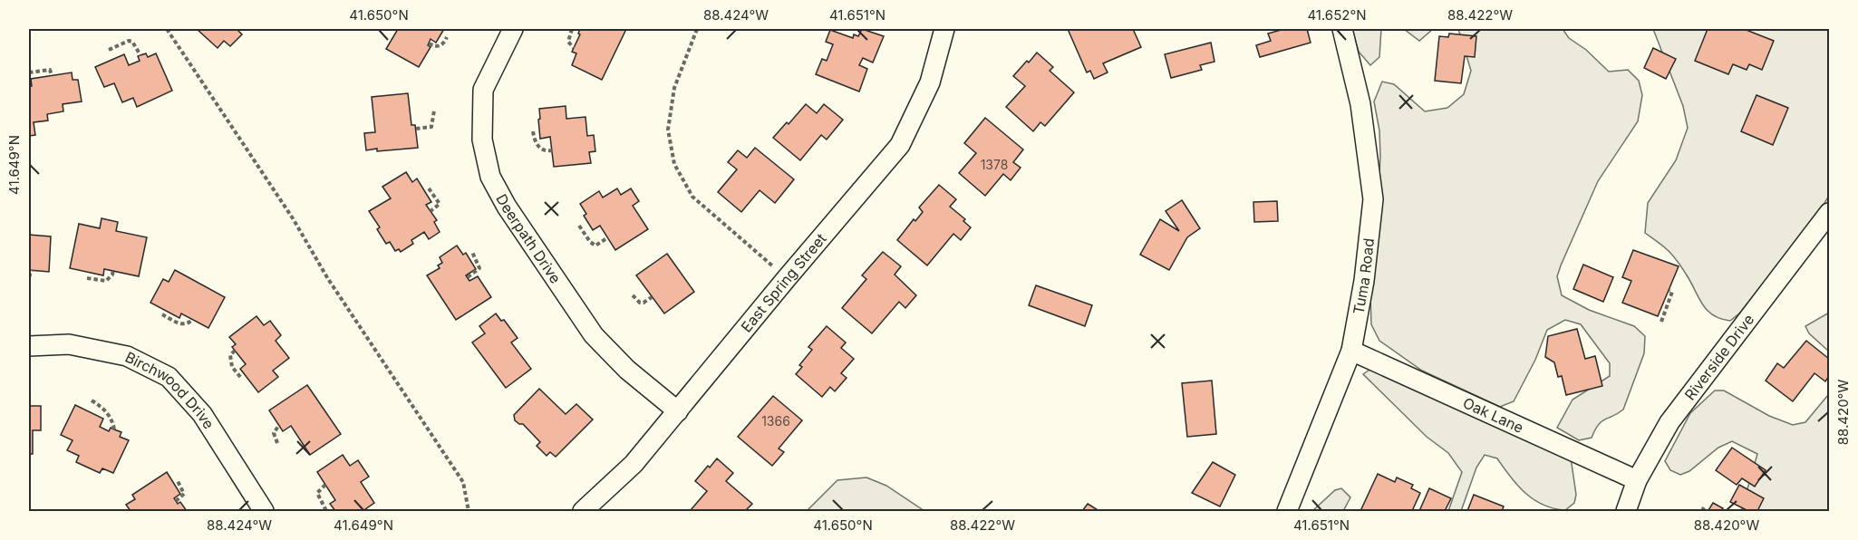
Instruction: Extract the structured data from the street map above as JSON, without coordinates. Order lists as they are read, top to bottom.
{
  "streets": {
    "street": [
      "Deerpath Drive",
      "Tuma Road",
      "East Spring Street",
      "Riverside Drive",
      "Birchwood Drive",
      "Oak Lane"
    ]
  },
  "crossings": [
    ["Deerpath Drive", "East Spring Street"],
    ["Tuma Road", "Oak Lane"],
    ["Riverside Drive", "Oak Lane"]
  ],
  "house_numbers": ["1378", "1366"],
  "coordinates": [
    "41.650°N",
    "88.424°W",
    "41.651°N",
    "41.652°N",
    "88.422°W",
    "41.649°N",
    "88.420°W"
  ]
}
